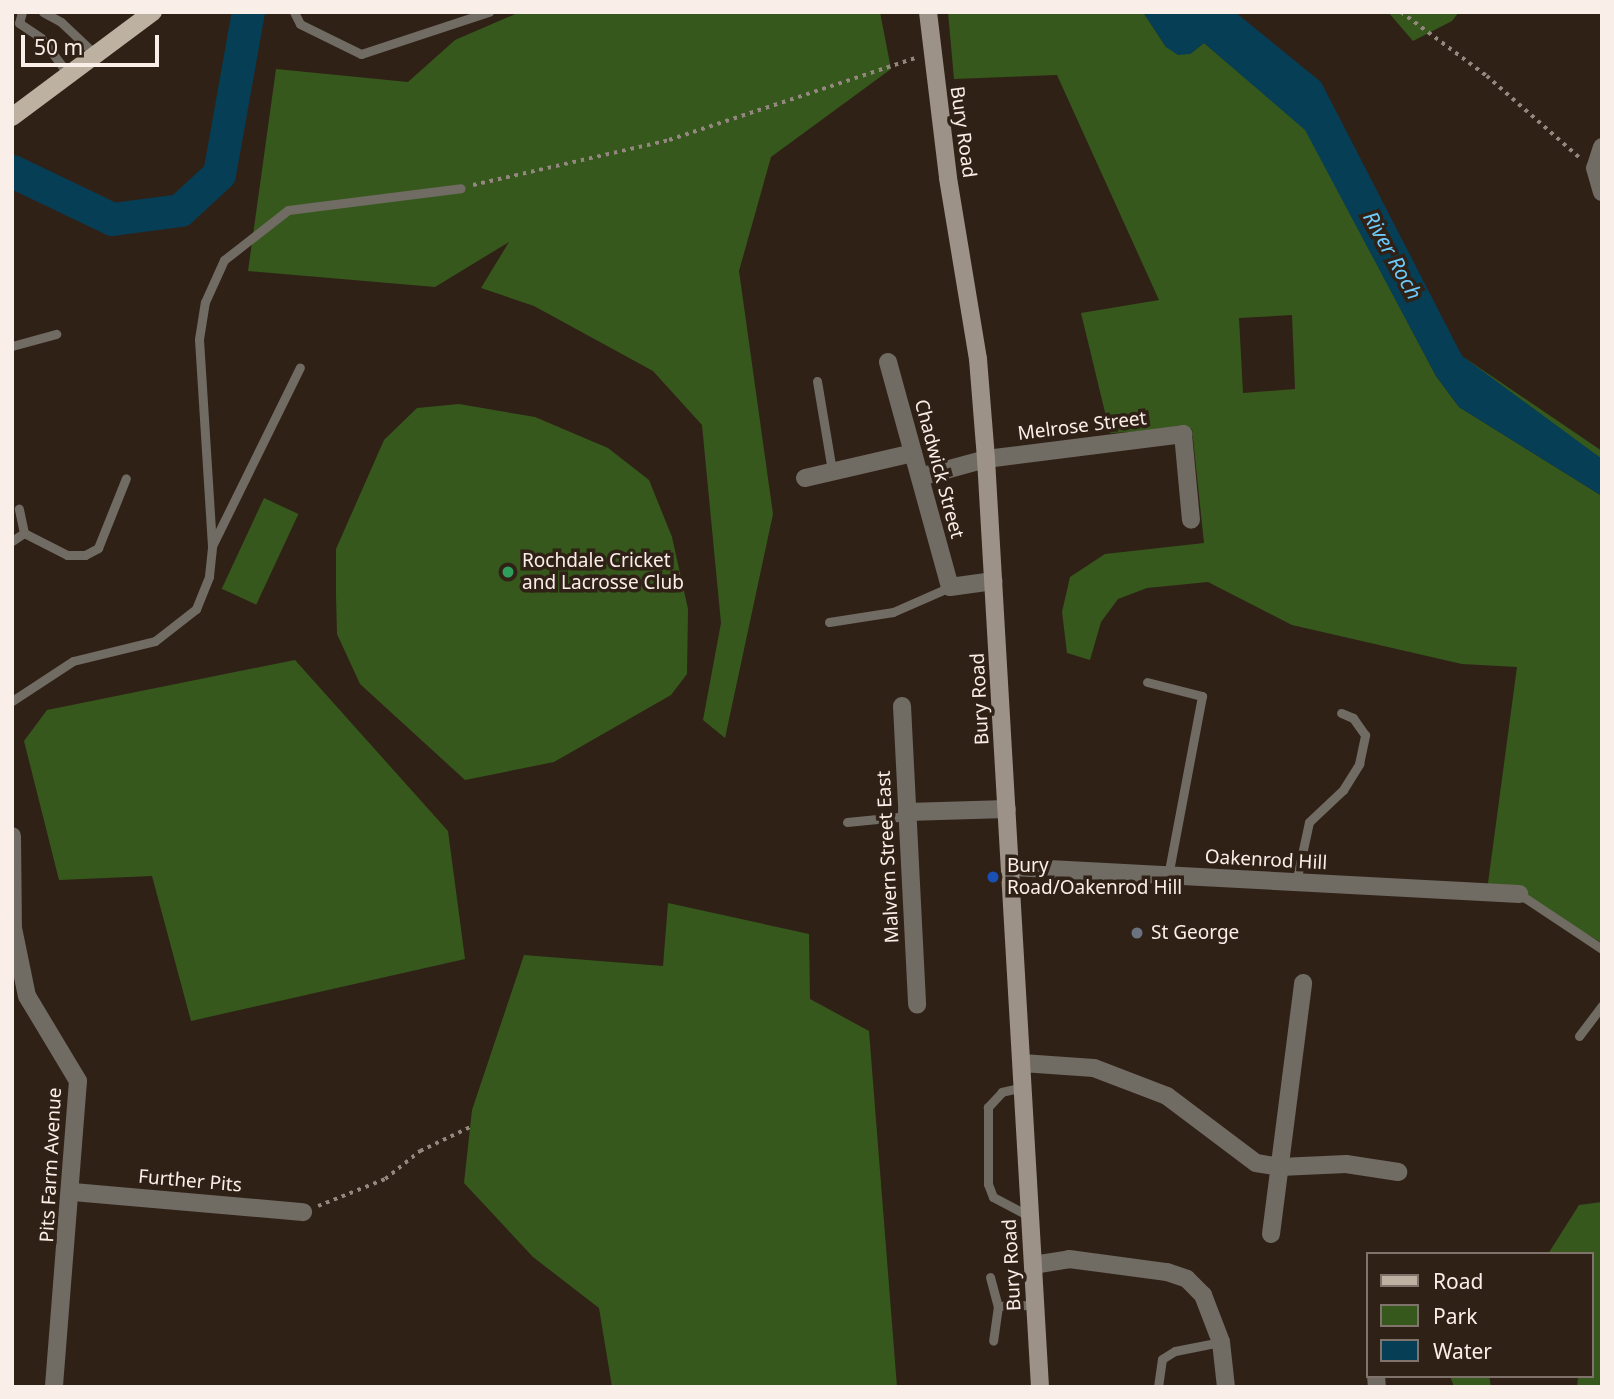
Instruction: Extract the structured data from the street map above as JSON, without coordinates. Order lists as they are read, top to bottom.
{
  "streets": {
    "main road": ["Bury Road"],
    "street": [
      "Melrose Street",
      "Chadwick Street",
      "Malvern Street East",
      "Oakenrod Hill",
      "Pits Farm Avenue",
      "Further Pits"
    ]
  },
  "crossings": [
    ["Bury Road", "Melrose Street"],
    ["Bury Road", "Oakenrod Hill"],
    ["Melrose Street", "Chadwick Street"],
    ["Pits Farm Avenue", "Further Pits"]
  ],
  "water": ["River Roch"],
  "places": ["Rochdale Cricket and Lacrosse Club", "Bury Road/Oakenrod Hill", "St George"],
  "legend": ["Road", "Park", "Water"],
  "scale_bar": "50 m"
}
